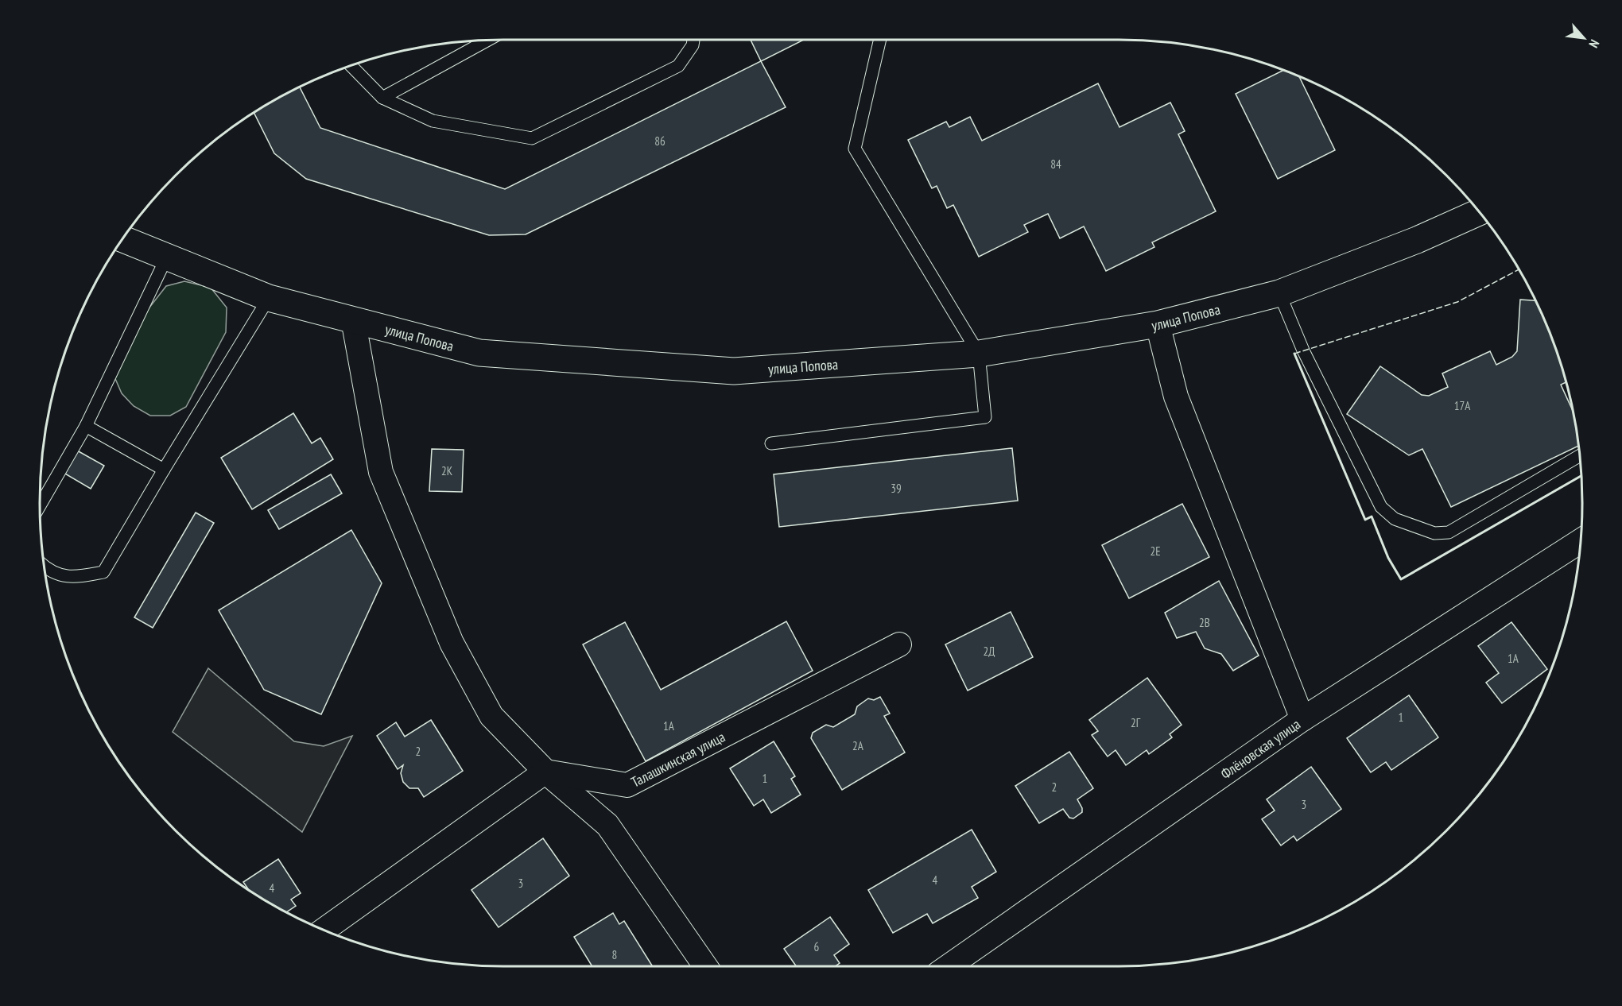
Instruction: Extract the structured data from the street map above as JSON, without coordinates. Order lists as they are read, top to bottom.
{
  "streets": {
    "street": ["улица Попова", "Флёновская улица", "Талашкинская улица"]
  },
  "house_numbers": [
    "86",
    "84",
    "17А",
    "2К",
    "39",
    "2Е",
    "2В",
    "2Д",
    "1А",
    "1",
    "2Г",
    "1А",
    "2А",
    "2",
    "1",
    "2",
    "3",
    "4",
    "3",
    "4",
    "6",
    "8"
  ],
  "north": "bottom right"
}
